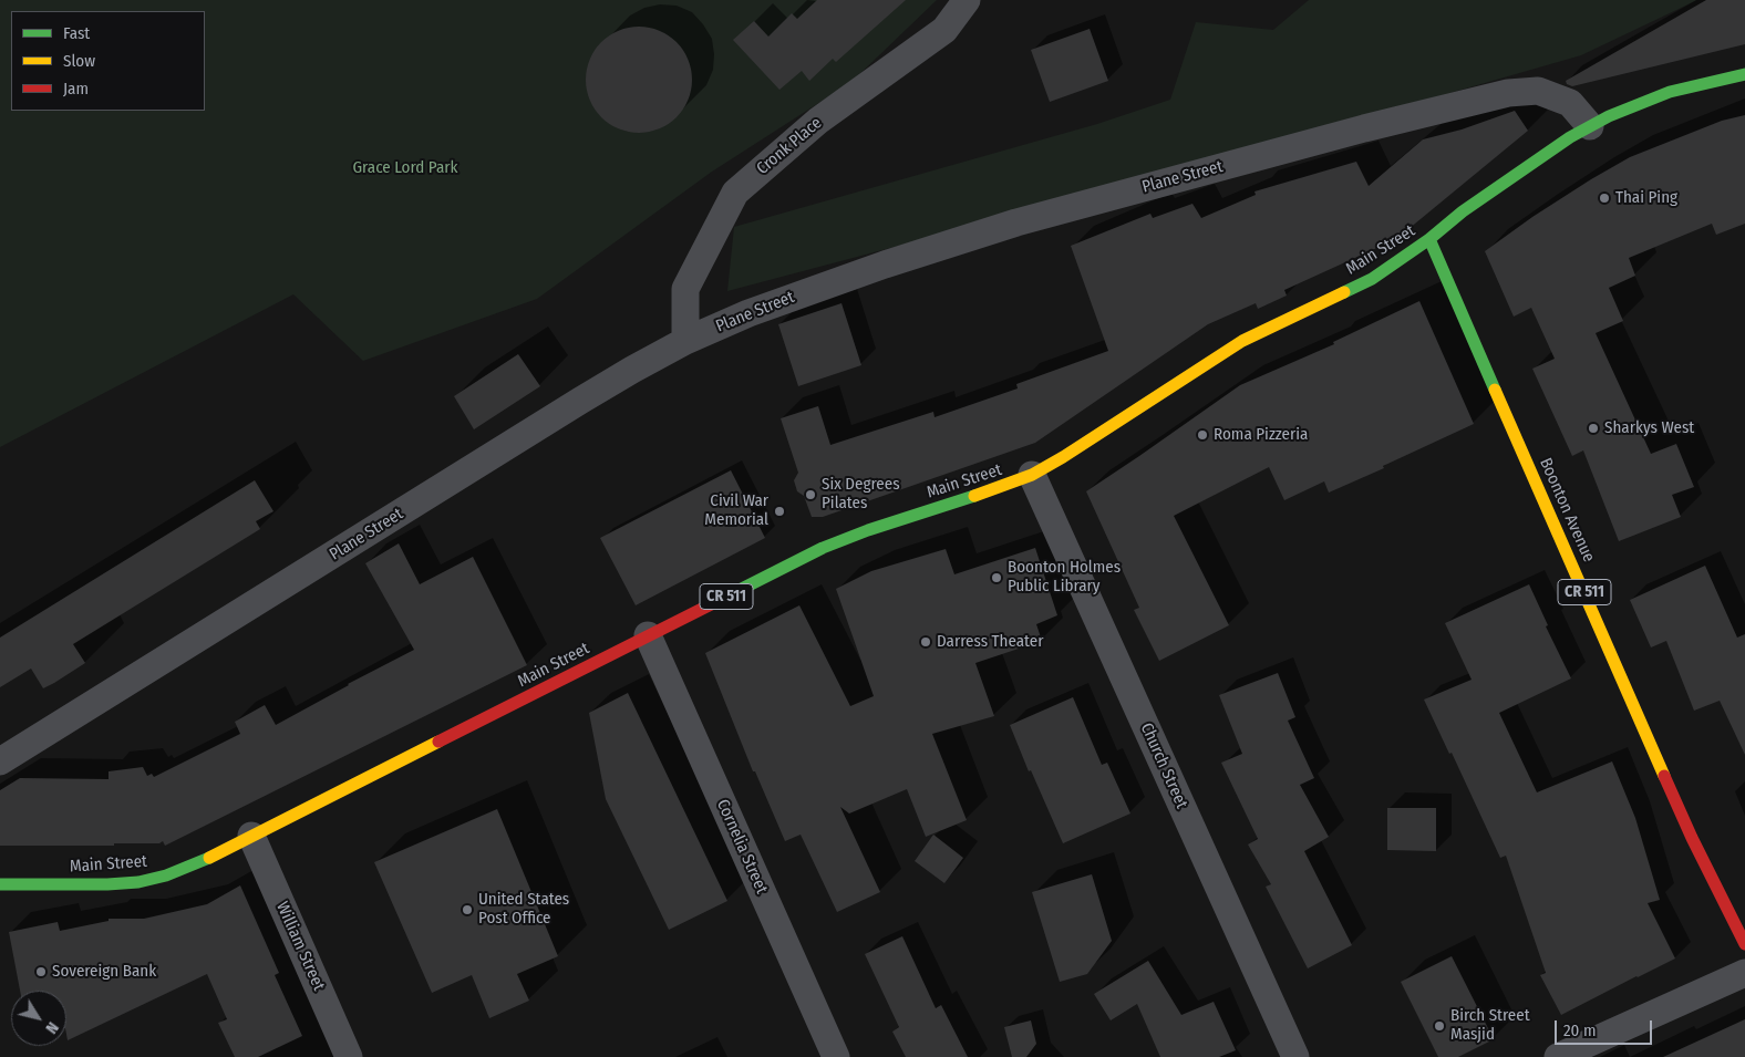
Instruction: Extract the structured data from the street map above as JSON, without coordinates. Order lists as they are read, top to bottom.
{
  "streets": {
    "main road": ["Main Street", "Boonton Avenue", "CR 511"],
    "street": [
      "Cronk Place",
      "Plane Street",
      "Church Street",
      "Cornelia Street",
      "William Street"
    ]
  },
  "crossings": [
    ["Cronk Place", "Plane Street"],
    ["Plane Street", "Main Street"],
    ["Main Street", "Boonton Avenue"],
    ["Main Street", "Church Street"],
    ["Main Street", "Cornelia Street"],
    ["Main Street", "William Street"]
  ],
  "parks": ["Grace Lord Park"],
  "places": [
    "Thai Ping",
    "Sharkys West",
    "Roma Pizzeria",
    "Six Degrees Pilates",
    "Civil War Memorial",
    "Boonton Holmes Public Library",
    "Darress Theater",
    "United States Post Office",
    "Sovereign Bank",
    "Birch Street Masjid"
  ],
  "legend": ["Fast", "Slow", "Jam"],
  "scale_bar": "20 m",
  "north": "bottom right"
}
